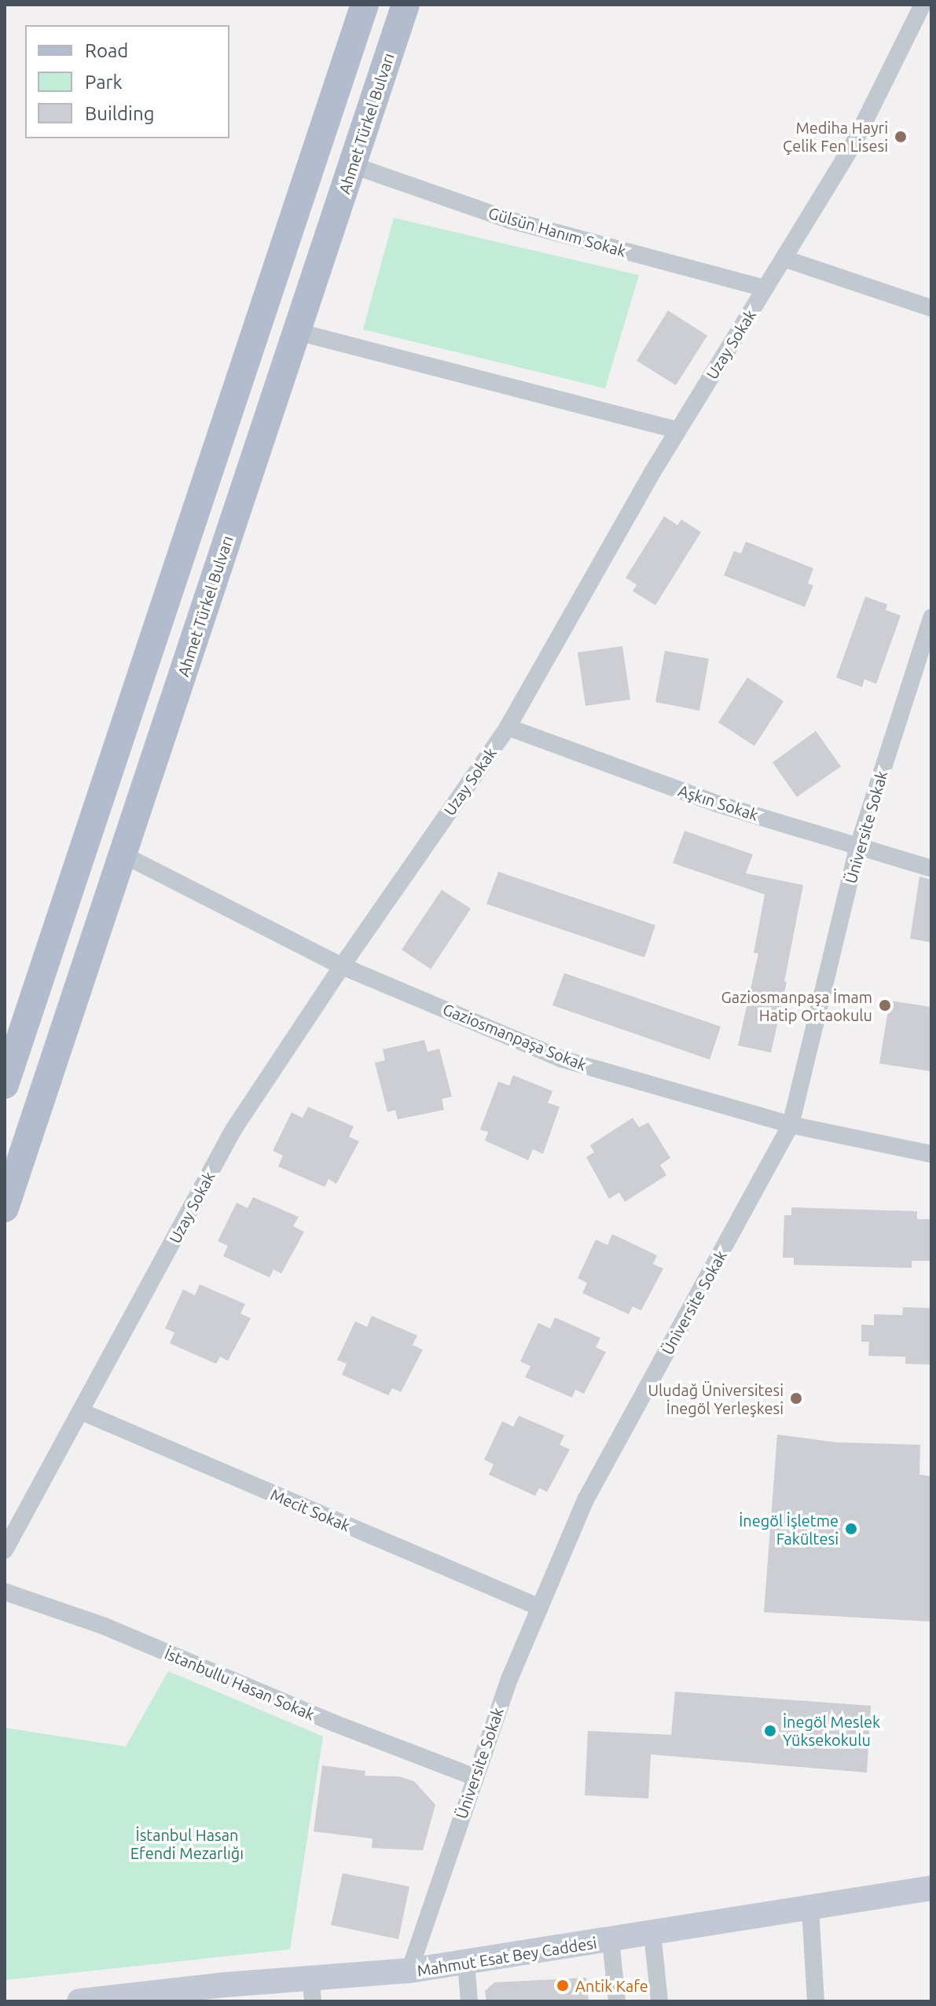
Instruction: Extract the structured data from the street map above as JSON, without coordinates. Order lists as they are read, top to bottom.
{
  "streets": {
    "main road": ["Ahmet Türkel Bulvarı", "Mahmut Esat Bey Caddesi"],
    "street": [
      "Gülsün Hanım Sokak",
      "Uzay Sokak",
      "Aşkın Sokak",
      "Üniversite Sokak",
      "Gaziosmanpaşa Sokak",
      "Mecit Sokak",
      "İstanbullu Hasan Sokak"
    ]
  },
  "crossings": [
    ["Ahmet Türkel Bulvarı", "Gülsün Hanım Sokak"],
    ["Ahmet Türkel Bulvarı", "Gaziosmanpaşa Sokak"],
    ["Gülsün Hanım Sokak", "Uzay Sokak"],
    ["Uzay Sokak", "Aşkın Sokak"],
    ["Uzay Sokak", "Gaziosmanpaşa Sokak"],
    ["Uzay Sokak", "Mecit Sokak"],
    ["Aşkın Sokak", "Üniversite Sokak"],
    ["Üniversite Sokak", "Gaziosmanpaşa Sokak"],
    ["Üniversite Sokak", "Mecit Sokak"],
    ["Üniversite Sokak", "İstanbullu Hasan Sokak"],
    ["Üniversite Sokak", "Mahmut Esat Bey Caddesi"]
  ],
  "parks": ["İstanbul Hasan Efendi Mezarlığı"],
  "places": [
    "Mediha Hayri Çelik Fen Lisesi",
    "Gaziosmanpaşa İmam Hatip Ortaokulu",
    "Uludağ Üniversitesi İnegöl Yerleşkesi",
    "İnegöl İşletme Fakültesi",
    "İnegöl Meslek Yüksekokulu",
    "Antik Kafe"
  ],
  "legend": ["Road", "Park", "Building"]
}
